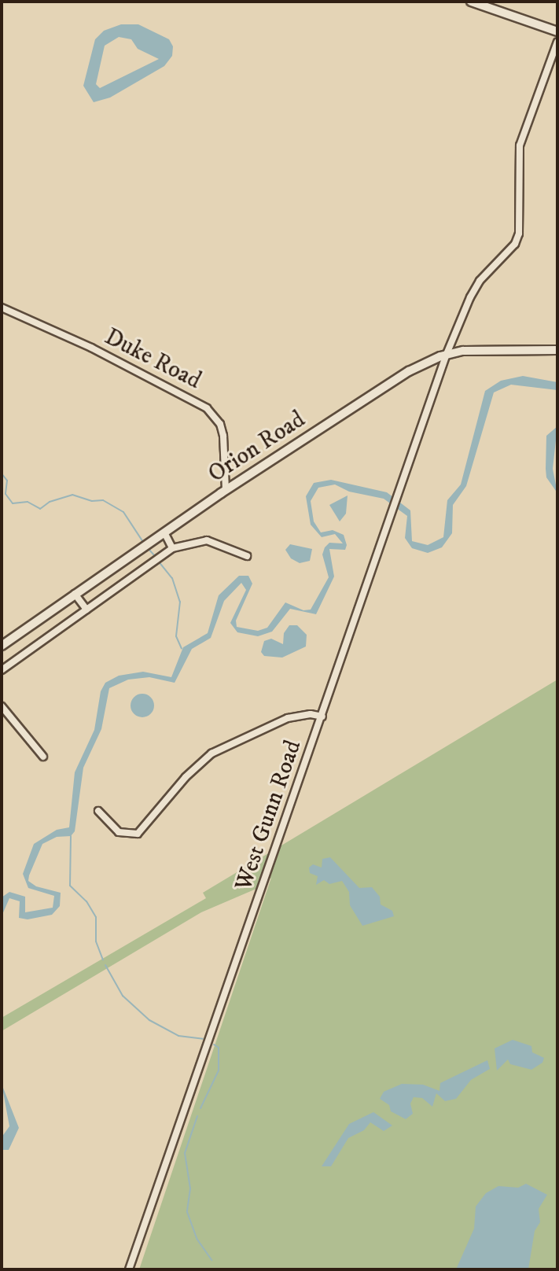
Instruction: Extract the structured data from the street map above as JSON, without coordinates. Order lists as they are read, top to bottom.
{
  "streets": {
    "main road": ["Orion Road"],
    "street": ["Duke Road", "West Gunn Road"]
  },
  "crossings": [
    ["Duke Road", "Orion Road"],
    ["Orion Road", "West Gunn Road"]
  ]
}
